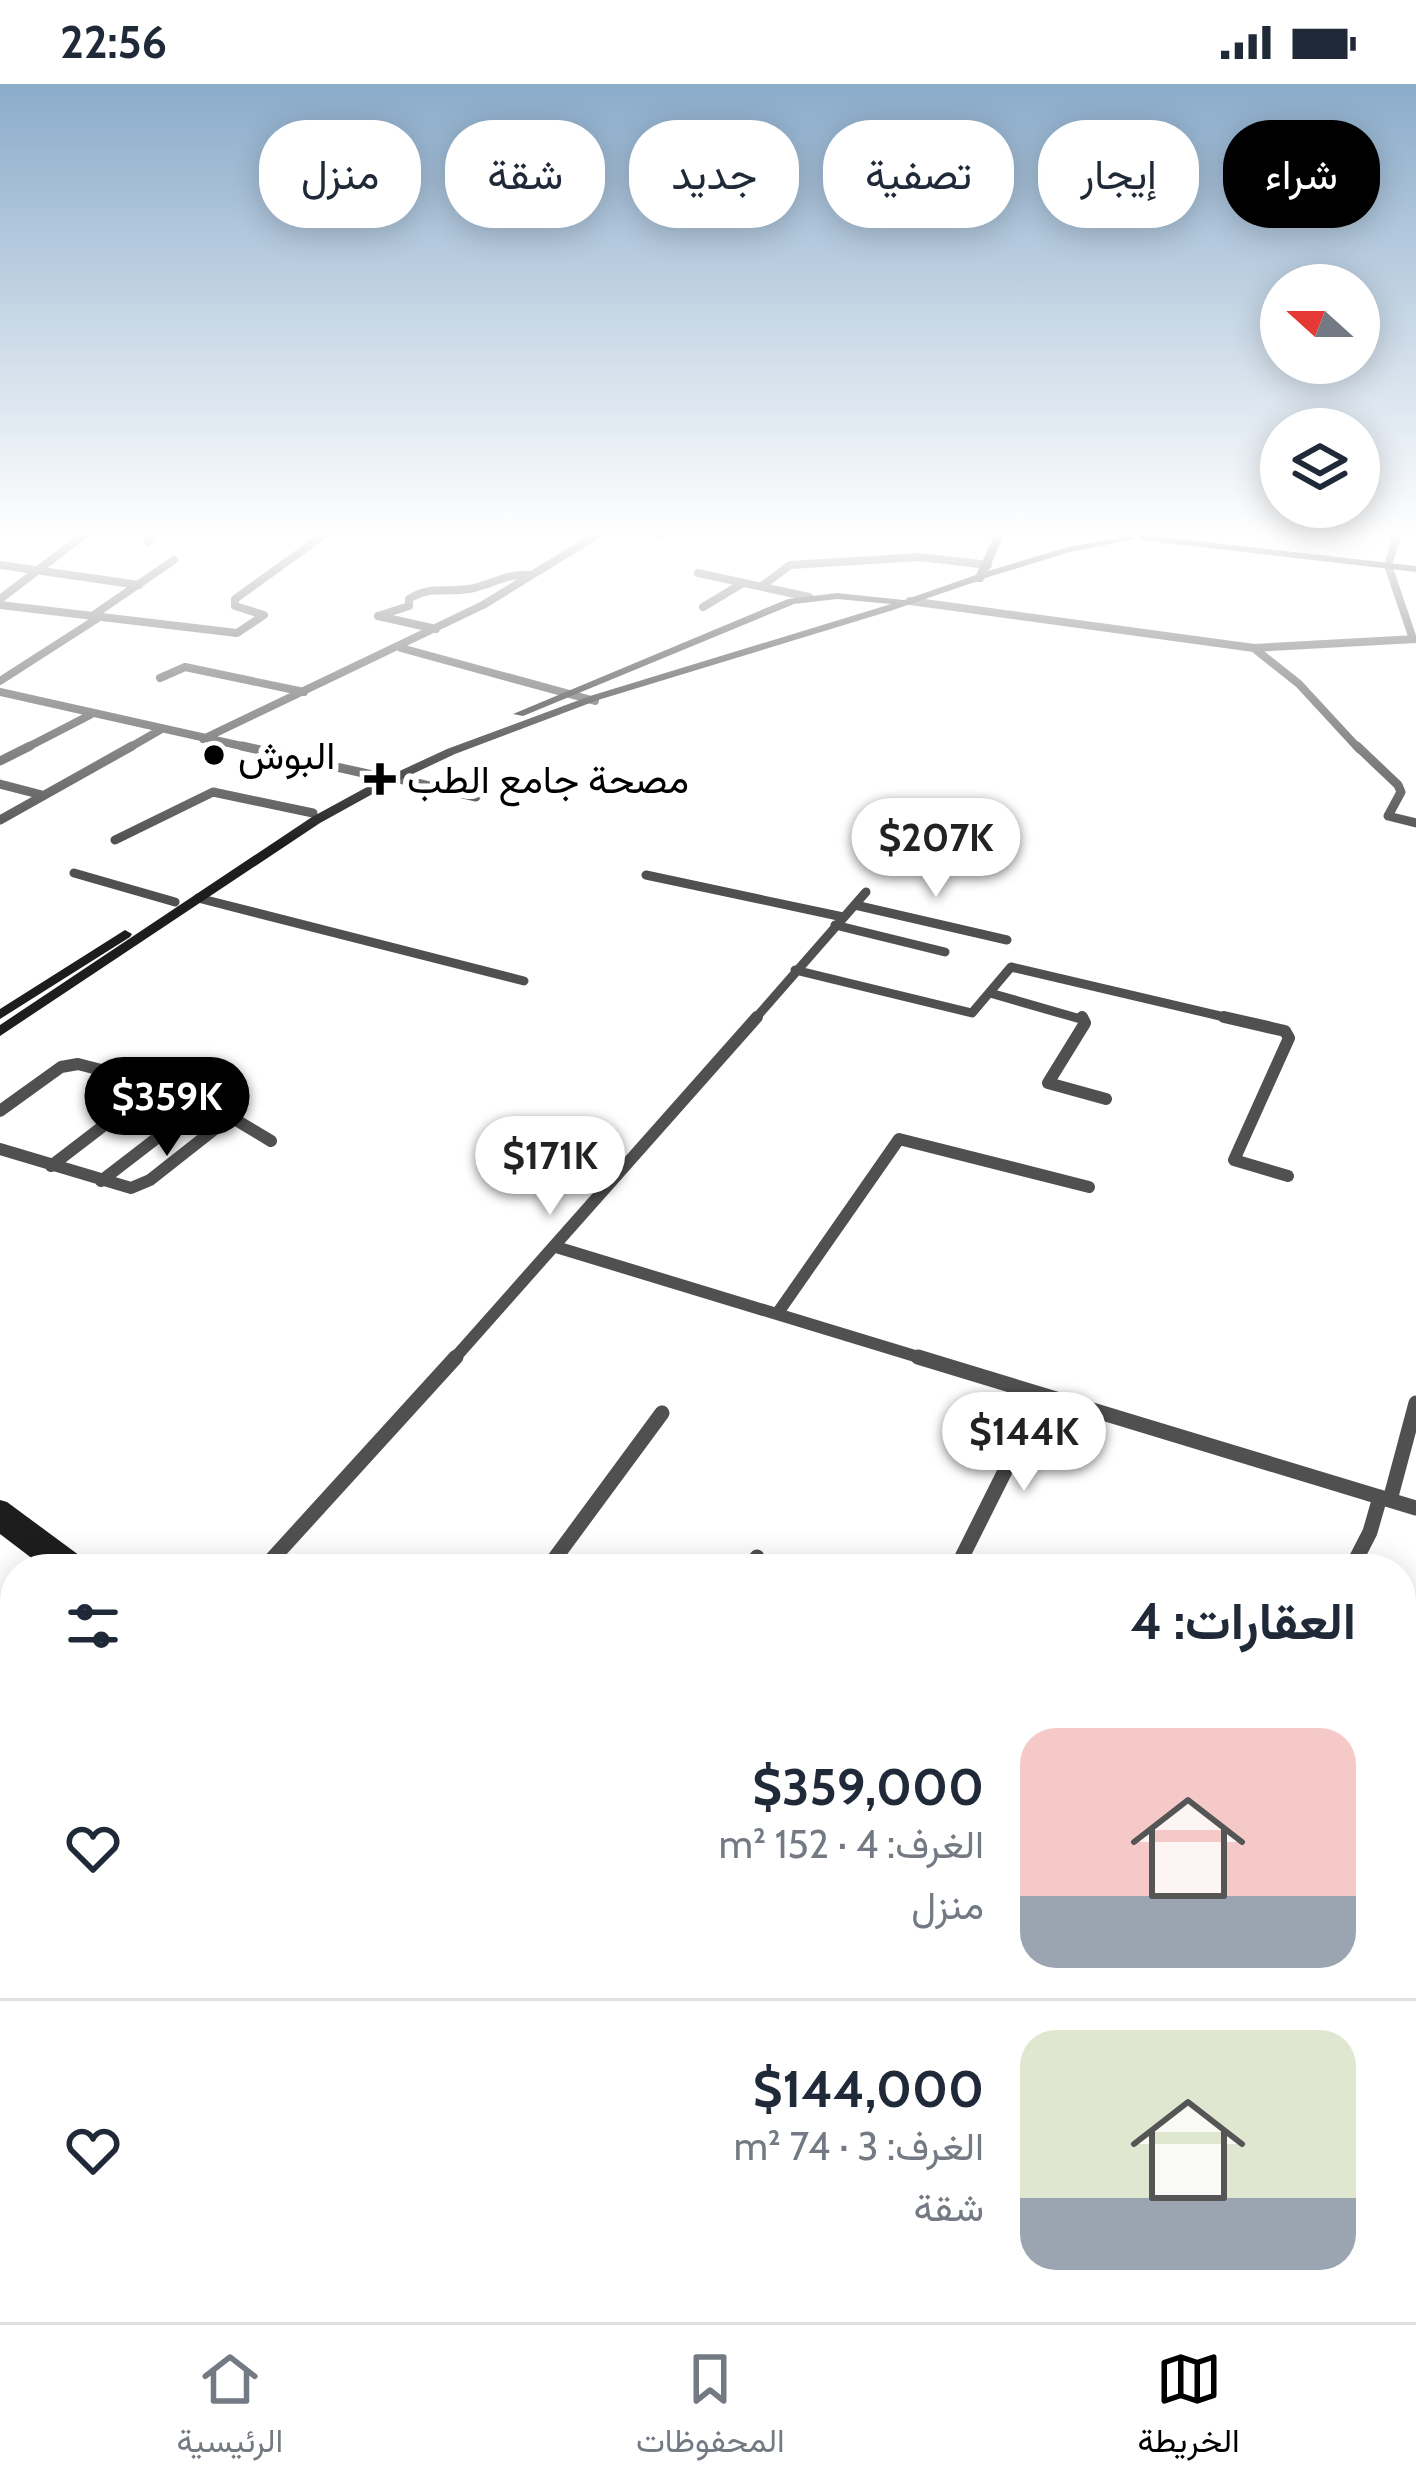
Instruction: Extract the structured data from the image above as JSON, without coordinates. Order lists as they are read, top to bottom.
{
  "places": {
    "other": ["البوش"],
    "health": ["مصحة جامع الطب"]
  },
  "north": "left",
  "page": {
    "status": "22:56",
    "chip": [
      "شراء",
      "إيجار",
      "تصفية",
      "جديد",
      "شقة",
      "منزل"
    ],
    "price": [
      "$207K",
      "$359K",
      "$171K",
      "$144K"
    ],
    "heading": "العقارات: 4",
    "list": [
      {
        "name": "$359,000",
        "note": "الغرف: 4 · 152 m² · منزل"
      },
      {
        "name": "$144,000",
        "note": "الغرف: 3 · 74 m² · شقة"
      }
    ],
    "tabs": ["الخريطة", "المحفوظات", "الرئيسية"]
  }
}
